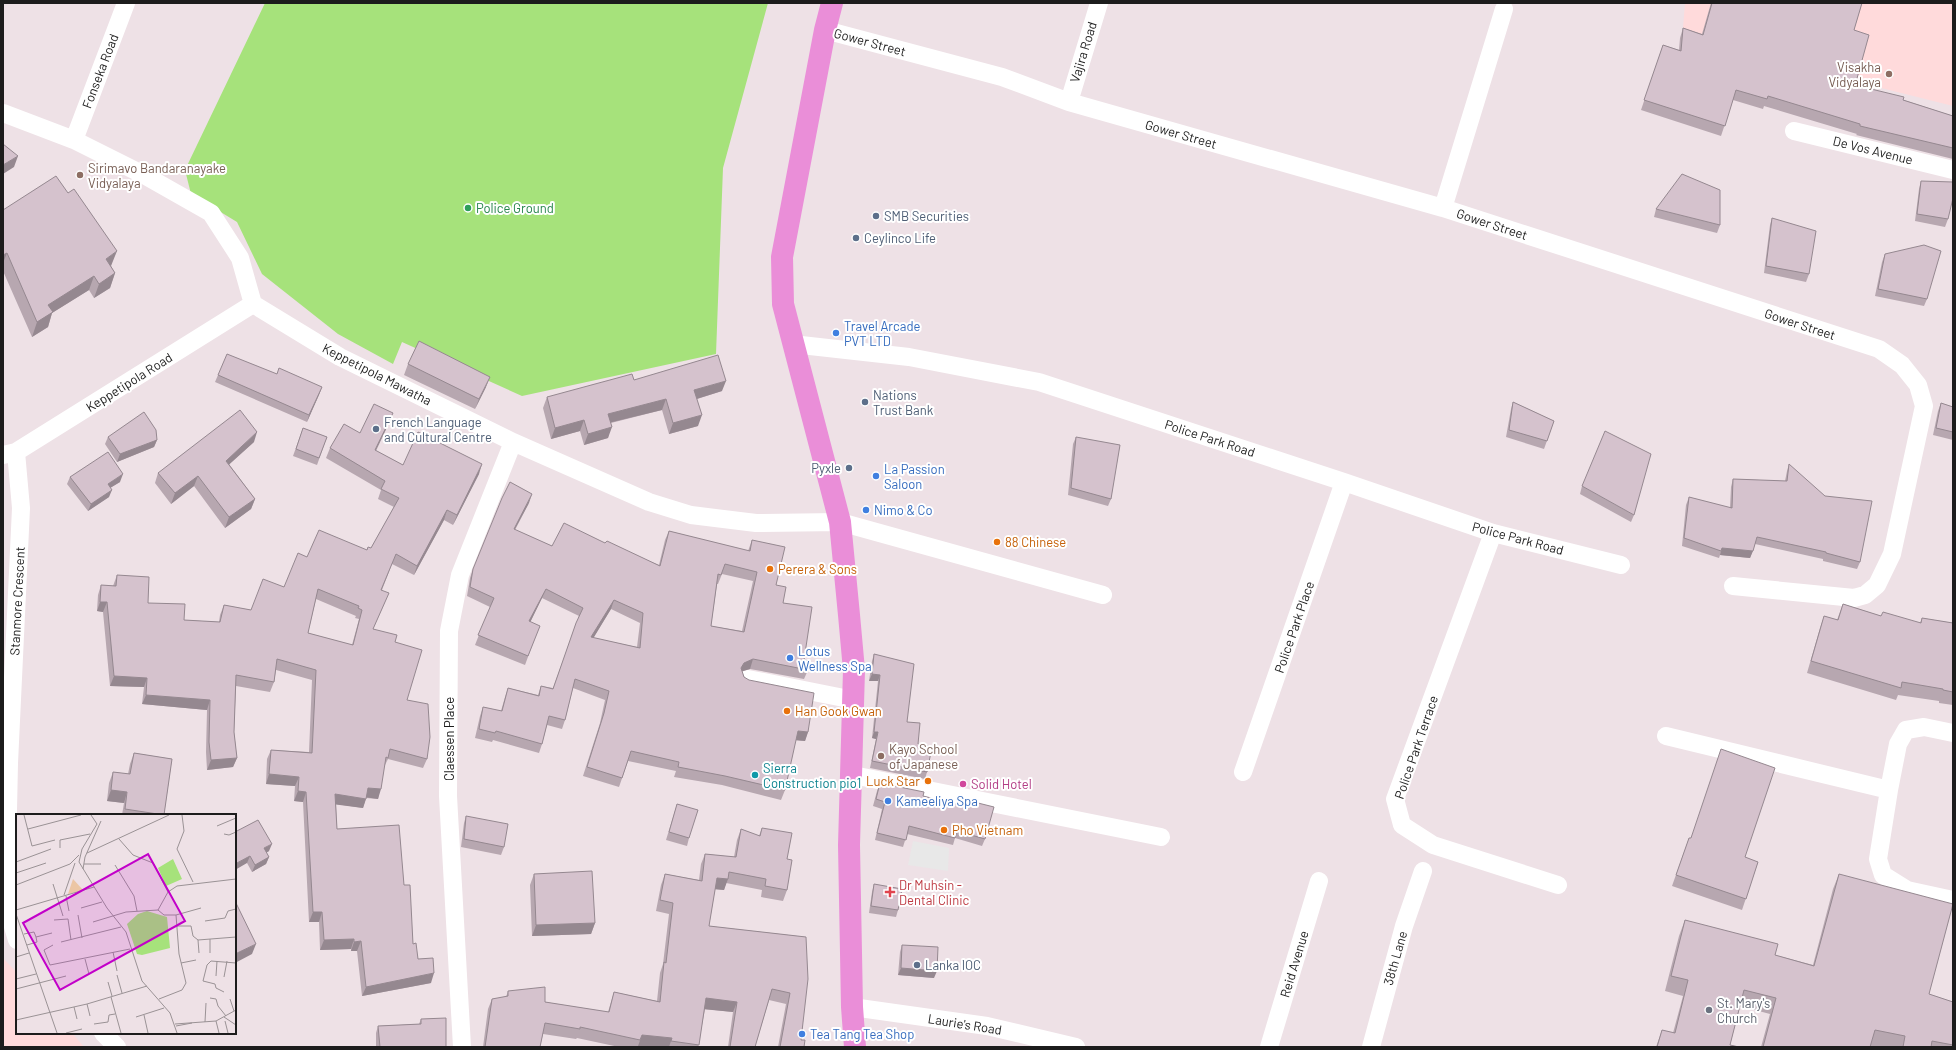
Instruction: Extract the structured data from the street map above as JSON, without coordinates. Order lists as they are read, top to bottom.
{
  "streets": {
    "street": [
      "Gower Street",
      "Vajira Road",
      "Fonseka Road",
      "De Vos Avenue",
      "Keppetipola Mawatha",
      "Keppetipola Road",
      "Police Park Road",
      "Stanmore Crescent",
      "Police Park Place",
      "Claessen Place",
      "Police Park Terrace",
      "38th Lane",
      "Reid Avenue",
      "Laurie's Road"
    ]
  },
  "crossings": [
    ["Gower Street", "Vajira Road"],
    ["Keppetipola Mawatha", "Keppetipola Road"],
    ["Keppetipola Mawatha", "Claessen Place"],
    ["Keppetipola Road", "Stanmore Crescent"],
    ["Police Park Road", "Police Park Place"],
    ["Police Park Road", "Police Park Terrace"]
  ],
  "places": {
    "other": [
      "Visakha Vidyalaya",
      "Sirimavo Bandaranayake Vidyalaya",
      "Police Ground",
      "SMB Securities",
      "Ceylinco Life",
      "Travel Arcade PVT LTD",
      "Nations Trust Bank",
      "French Language and Cultural Centre",
      "Pyxle",
      "La Passion Saloon",
      "Nimo & Co",
      "88 Chinese",
      "Perera & Sons",
      "Lotus Wellness Spa",
      "Han Gook Gwan",
      "Kayo School of Japanese",
      "Sierra Construction pio1",
      "Luck Star",
      "Solid Hotel",
      "Kameeliya Spa",
      "Pho Vietnam",
      "Lanka IOC",
      "St. Mary's Church",
      "Tea Tang Tea Shop"
    ],
    "health": ["Dr Muhsin - Dental Clinic"]
  }
}
